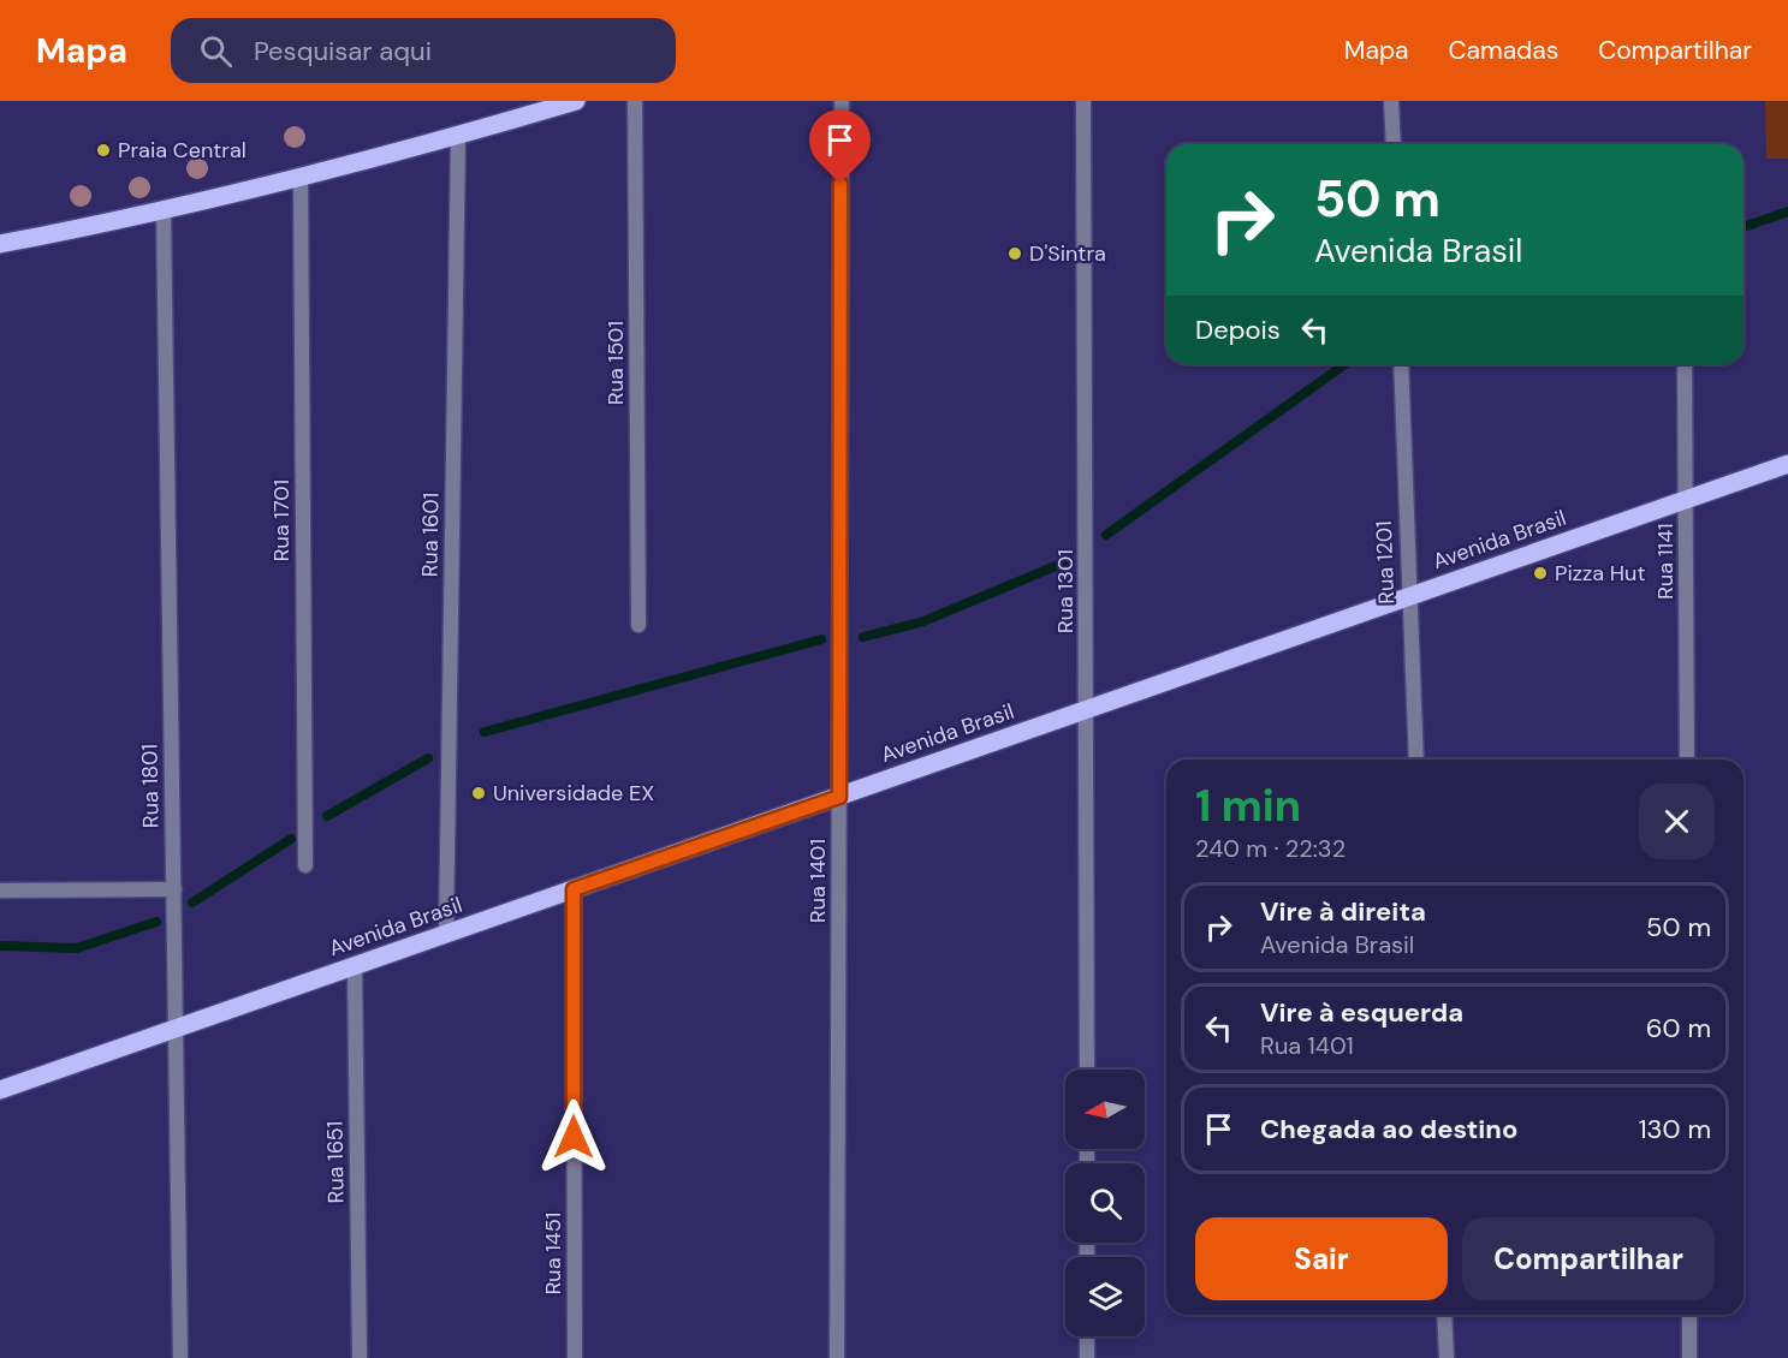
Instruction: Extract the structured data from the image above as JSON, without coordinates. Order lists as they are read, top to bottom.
{
  "streets": {
    "main road": ["Avenida Brasil"],
    "street": [
      "Rua 1501",
      "Rua 1701",
      "Rua 1601",
      "Rua 1141",
      "Rua 1201",
      "Rua 1301",
      "Rua 1801",
      "Rua 1401",
      "Rua 1651",
      "Rua 1451"
    ]
  },
  "crossings": [
    ["Rua 1601", "Avenida Brasil"],
    ["Avenida Brasil", "Rua 1141"],
    ["Avenida Brasil", "Rua 1201"],
    ["Avenida Brasil", "Rua 1301"],
    ["Avenida Brasil", "Rua 1801"],
    ["Avenida Brasil", "Rua 1401"],
    ["Avenida Brasil", "Rua 1651"],
    ["Avenida Brasil", "Rua 1451"]
  ],
  "places": [
    "Praia Central",
    "D'Sintra",
    "Pizza Hut",
    "Universidade EX"
  ],
  "north": "left",
  "page": {
    "header": "Mapa",
    "search": "Pesquisar aqui",
    "nav": ["Mapa", "Camadas", "Compartilhar"],
    "turn": ["50 m", "Avenida Brasil"],
    "then": "Depois",
    "heading": ["1 min", "240 m · 22:32"],
    "list": [
      {
        "name": "Vire à direita",
        "note": "Avenida Brasil",
        "value": "50 m"
      },
      {
        "name": "Vire à esquerda",
        "note": "Rua 1401",
        "value": "60 m"
      },
      {
        "name": "Chegada ao destino",
        "value": "130 m"
      }
    ],
    "buttons": ["Sair", "Compartilhar"]
  }
}
